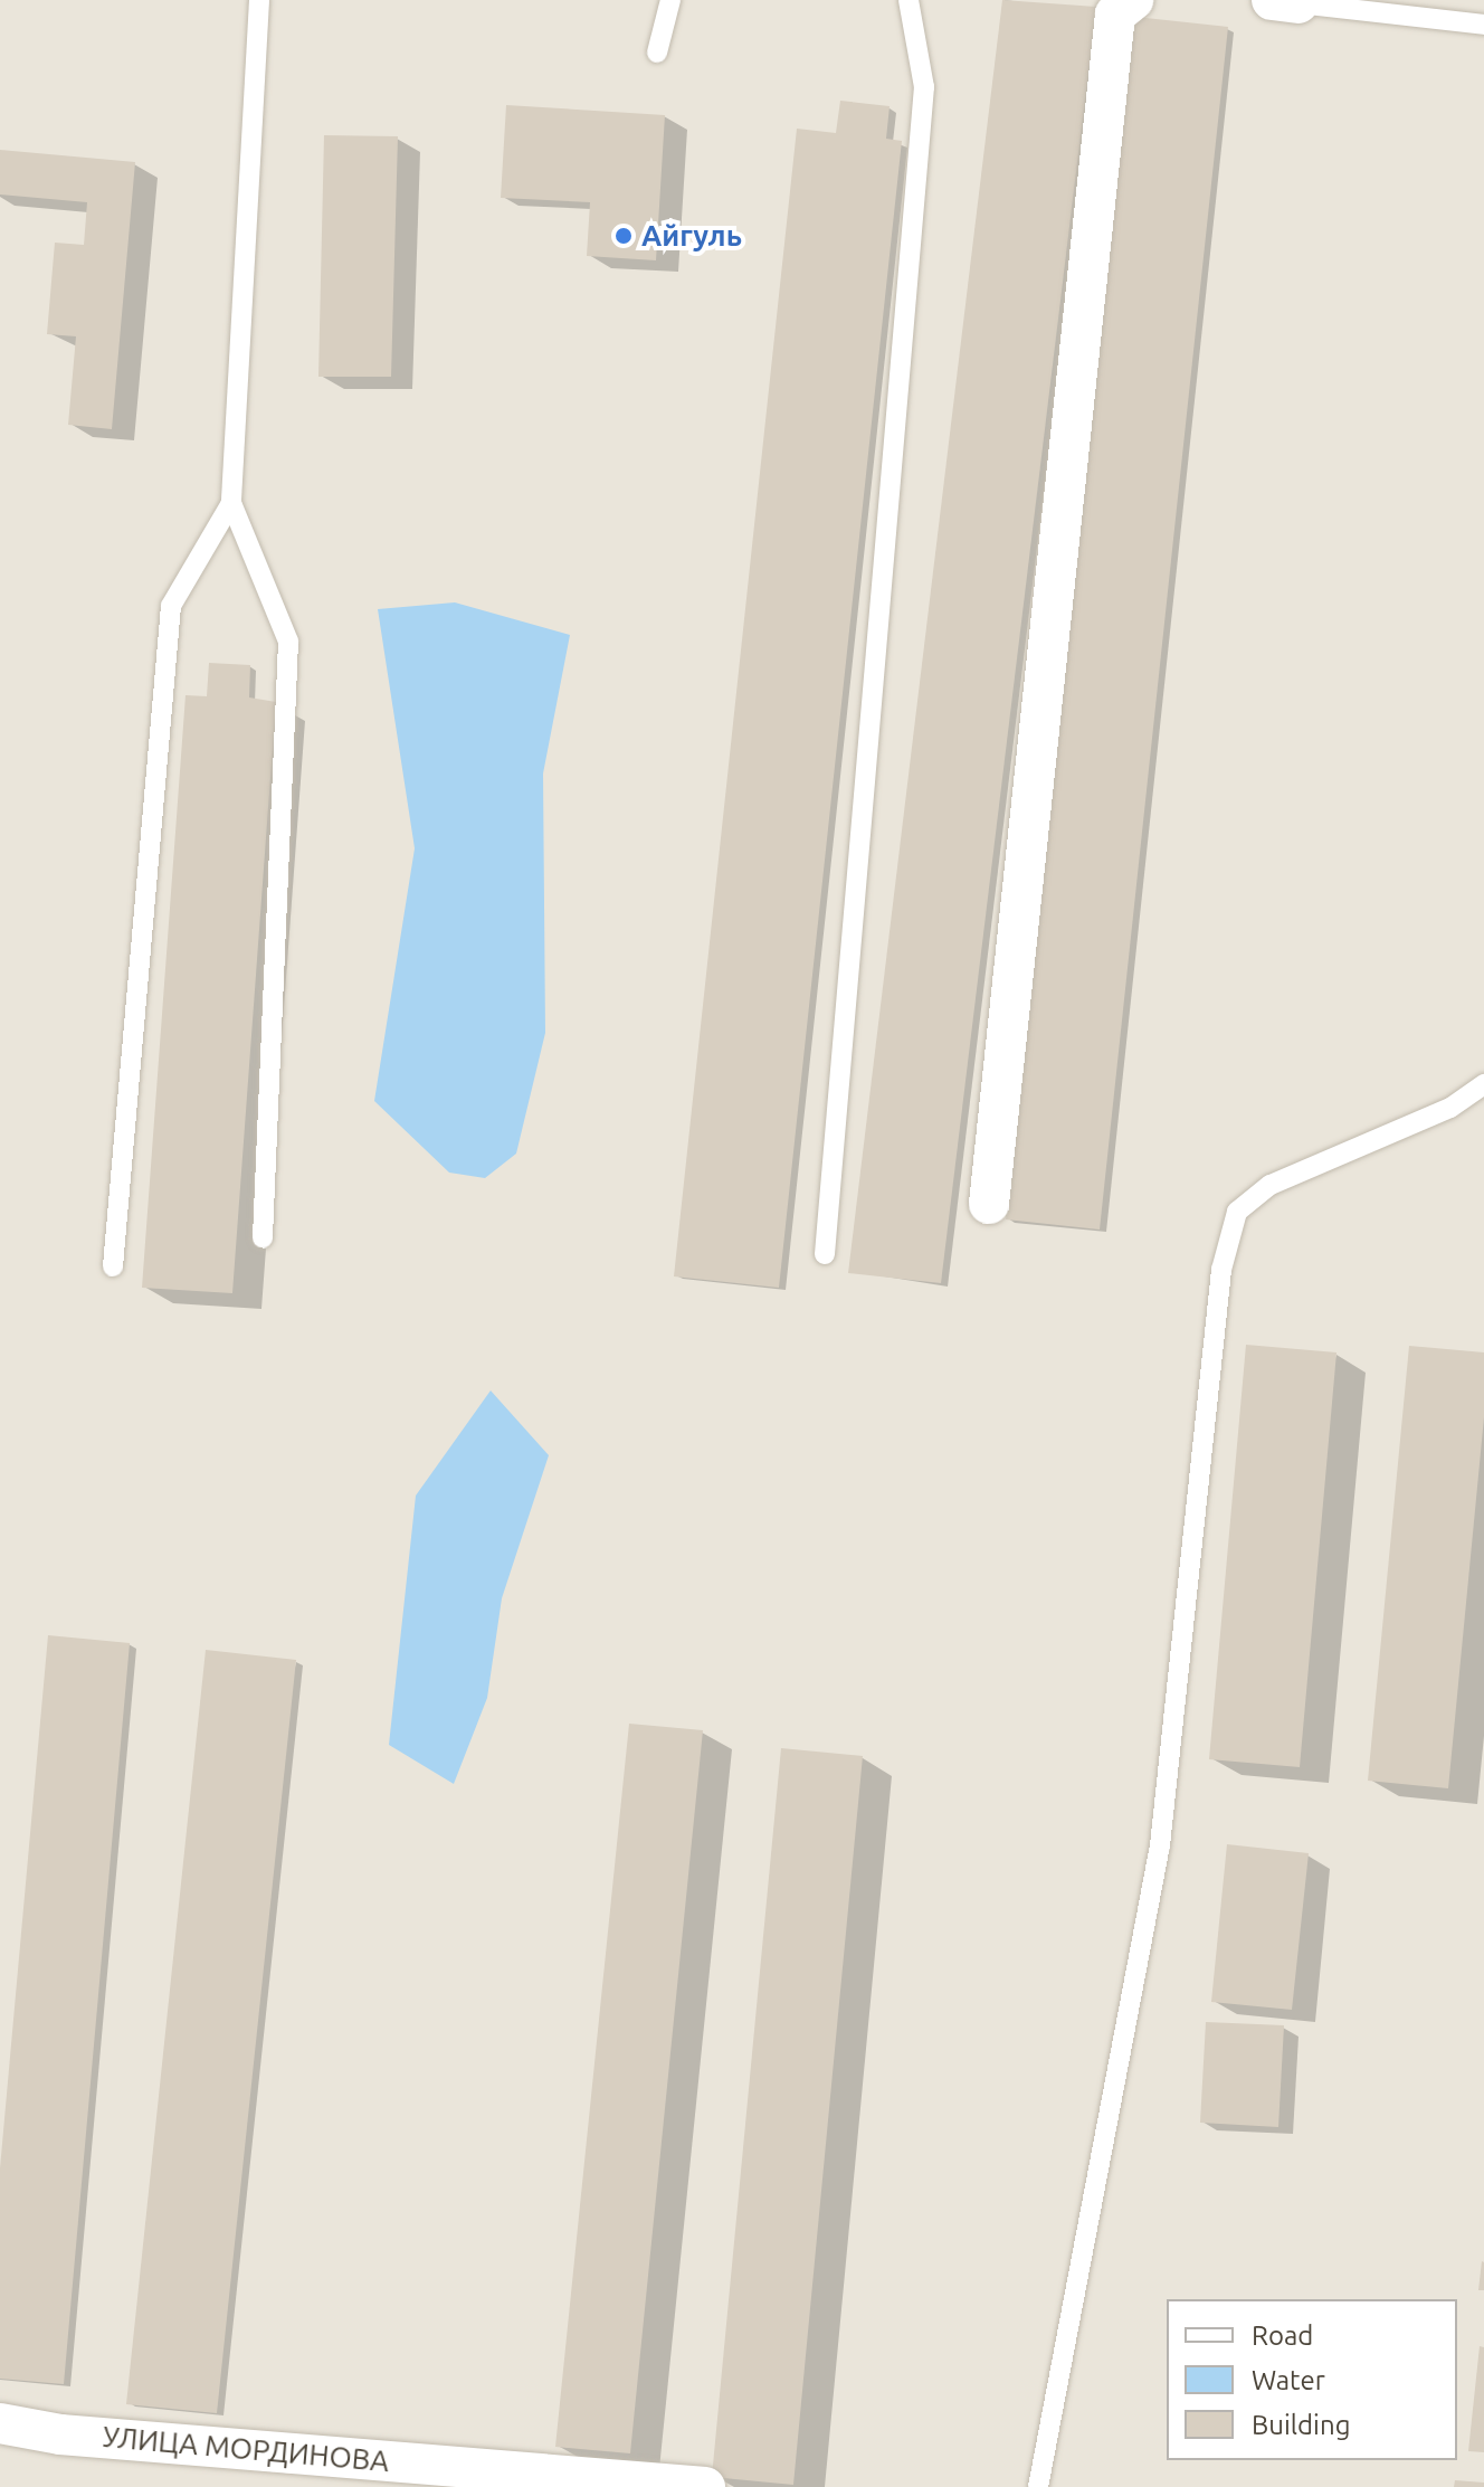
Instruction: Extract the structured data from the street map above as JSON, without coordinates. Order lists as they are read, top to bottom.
{
  "streets": {
    "street": ["УЛИЦА МОРДИНОВА"]
  },
  "places": ["Айгуль"],
  "legend": ["Road", "Water", "Building"]
}
